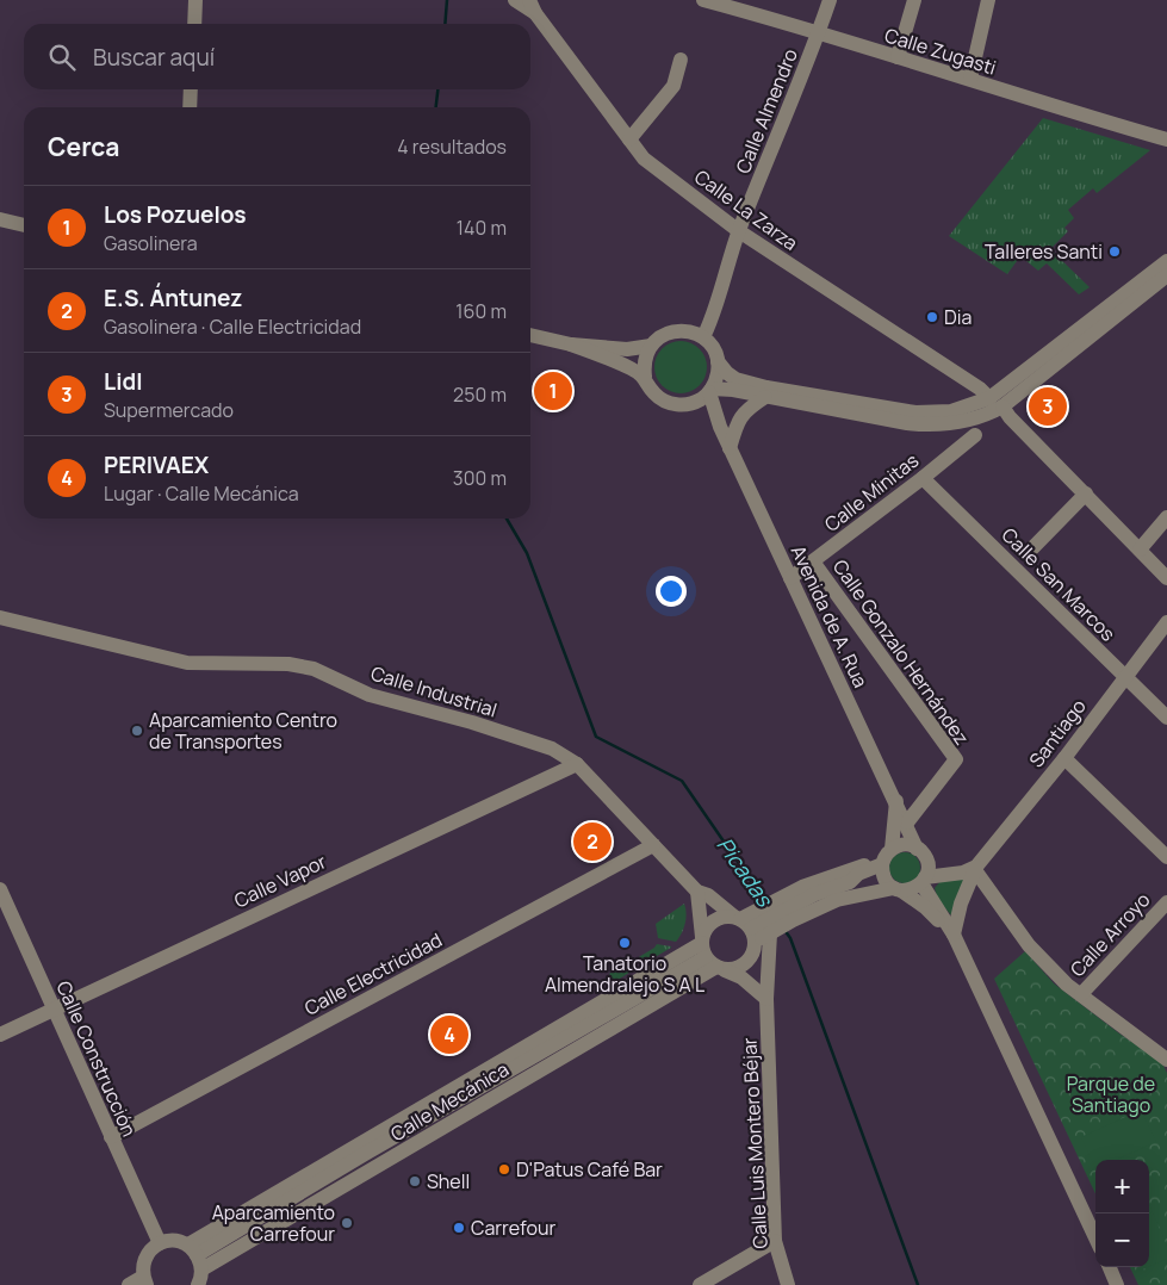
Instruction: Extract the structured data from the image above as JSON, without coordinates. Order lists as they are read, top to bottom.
{
  "streets": {
    "street": [
      "Calle Zugasti",
      "Calle Almendro",
      "Calle La Zarza",
      "Calle Minitas",
      "Calle San Marcos",
      "Avenida de A. Rua",
      "Calle Gonzalo Hernández",
      "Calle Industrial",
      "Santiago",
      "Calle Vapor",
      "Calle Arroyo",
      "Calle Electricidad",
      "Calle Construcción",
      "Calle Mecánica",
      "Calle Luis Montero Béjar"
    ]
  },
  "crossings": [
    ["Calle Zugasti", "Calle Almendro"],
    ["Calle Almendro", "Calle La Zarza"],
    ["Calle Almendro", "Avenida de A. Rua"],
    ["Calle Minitas", "Calle San Marcos"],
    ["Calle Minitas", "Avenida de A. Rua"],
    ["Calle Minitas", "Calle Gonzalo Hernández"],
    ["Calle San Marcos", "Santiago"],
    ["Avenida de A. Rua", "Calle Gonzalo Hernández"],
    ["Calle Industrial", "Calle Vapor"],
    ["Calle Industrial", "Calle Electricidad"],
    ["Calle Industrial", "Calle Mecánica"],
    ["Calle Industrial", "Calle Luis Montero Béjar"],
    ["Calle Vapor", "Calle Construcción"],
    ["Calle Electricidad", "Calle Construcción"],
    ["Calle Mecánica", "Calle Luis Montero Béjar"]
  ],
  "water": ["Picadas"],
  "parks": ["Parque de Santiago"],
  "places": [
    "Talleres Santi",
    "Dia",
    "Aparcamiento Centro de Transportes",
    "Tanatorio Almendralejo S A L",
    "D'Patus Café Bar",
    "Shell",
    "Aparcamiento Carrefour",
    "Carrefour"
  ],
  "page": {
    "search": "Buscar aquí",
    "heading": ["Cerca", "4 resultados"],
    "list": [
      {
        "mark": "1",
        "name": "Los Pozuelos",
        "note": "Gasolinera",
        "value": "140 m"
      },
      {
        "mark": "2",
        "name": "E.S. Ántunez",
        "note": "Gasolinera · Calle Electricidad",
        "value": "160 m"
      },
      {
        "mark": "3",
        "name": "Lidl",
        "note": "Supermercado",
        "value": "250 m"
      },
      {
        "mark": "4",
        "name": "PERIVAEX",
        "note": "Lugar · Calle Mecánica",
        "value": "300 m"
      }
    ],
    "pins": [
      "1",
      "3",
      "2",
      "4"
    ],
    "map_buttons": ["+", "−"]
  }
}
